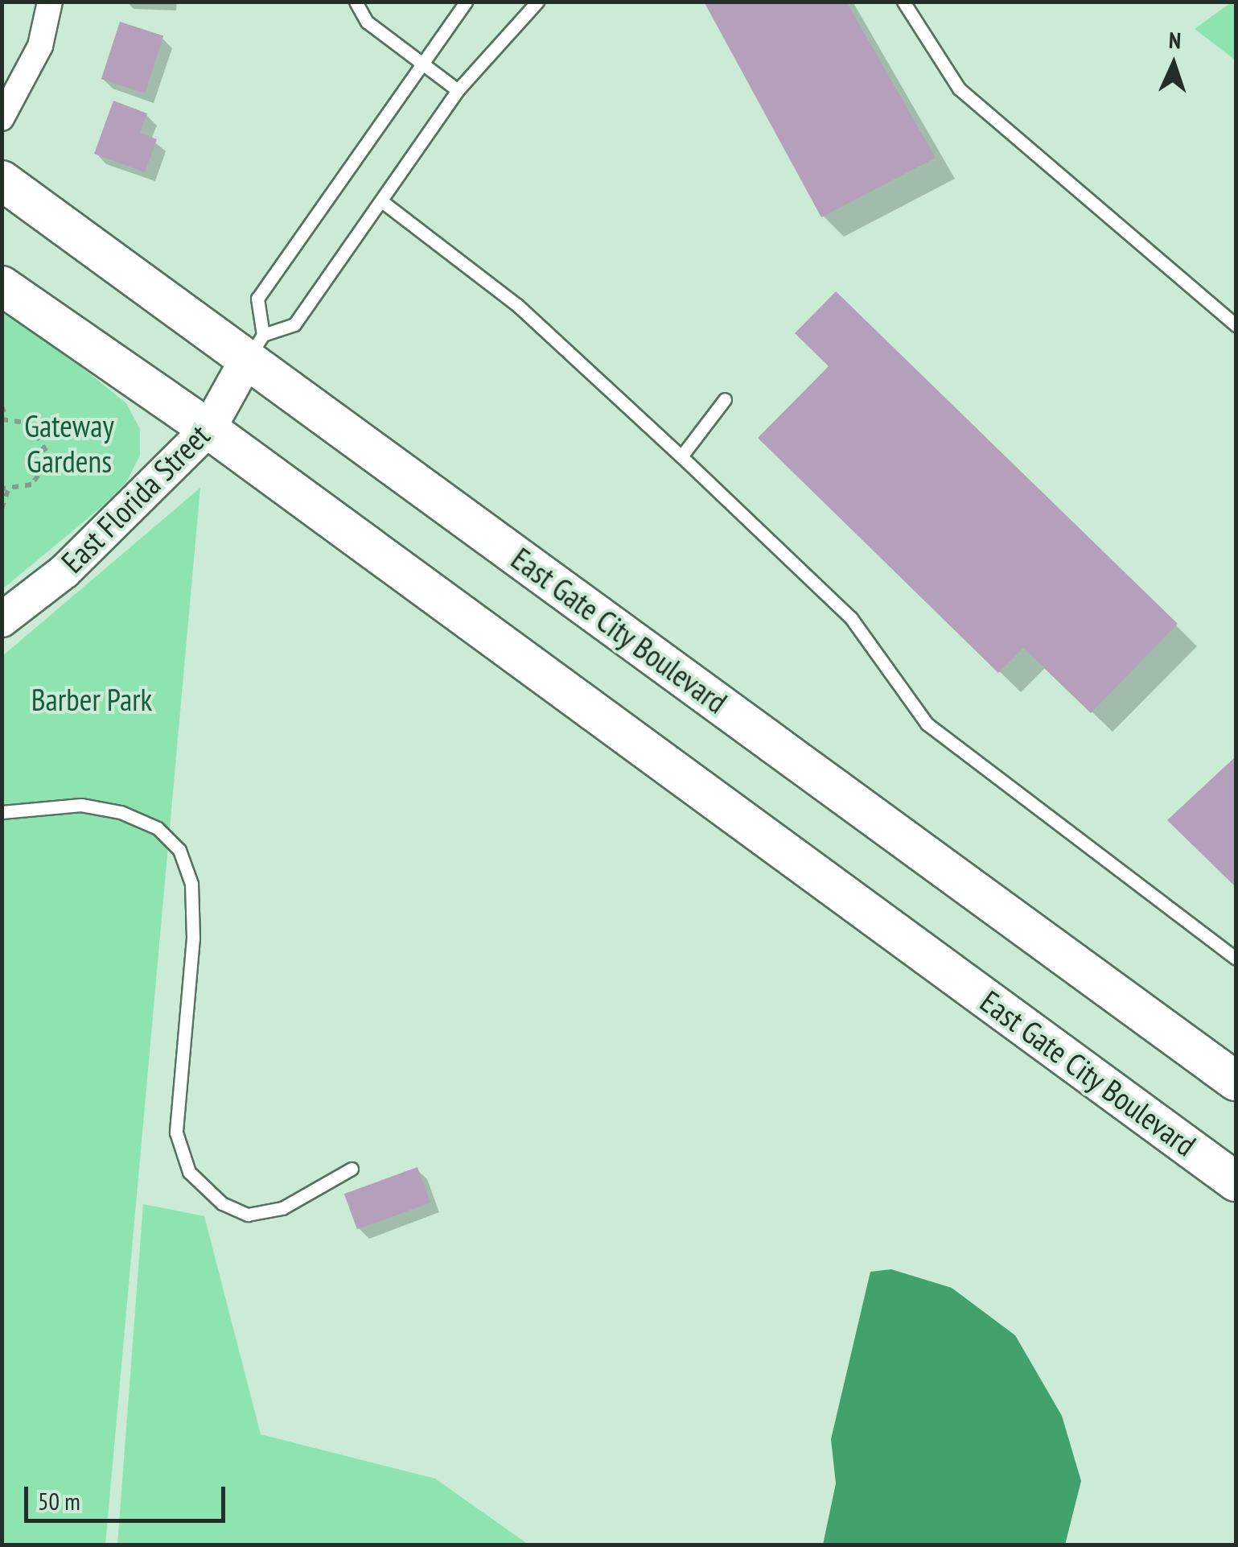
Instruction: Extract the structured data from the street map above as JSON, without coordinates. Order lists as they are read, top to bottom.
{
  "streets": {
    "main road": ["East Florida Street", "East Gate City Boulevard"]
  },
  "crossings": [
    ["East Florida Street", "East Gate City Boulevard"]
  ],
  "parks": ["Gateway Gardens", "Barber Park"],
  "scale_bar": "50 m",
  "north": "top"
}
